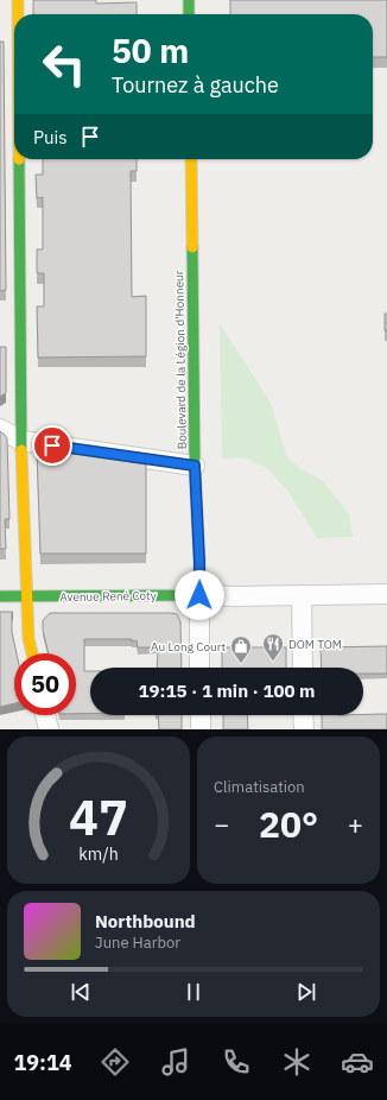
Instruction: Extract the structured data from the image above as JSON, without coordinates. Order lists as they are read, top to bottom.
{
  "streets": {
    "street": ["Boulevard de la Légion d'Honneur", "Avenue René Coty"]
  },
  "crossings": [
    ["Boulevard de la Légion d'Honneur", "Avenue René Coty"]
  ],
  "places": {
    "restaurant": ["DOM TOM"],
    "shop": ["Au Long Court"]
  },
  "page": {
    "turn": ["50 m", "Tournez à gauche"],
    "then": "Puis",
    "limit": "50",
    "trip": "19:15 · 1 min · 100 m",
    "tile": "Climatisation",
    "heat": ["−", "20°", "+"],
    "song": ["Northbound", "June Harbor"],
    "tabs": "19:14",
    "gauge": ["47", "km/h"]
  }
}
